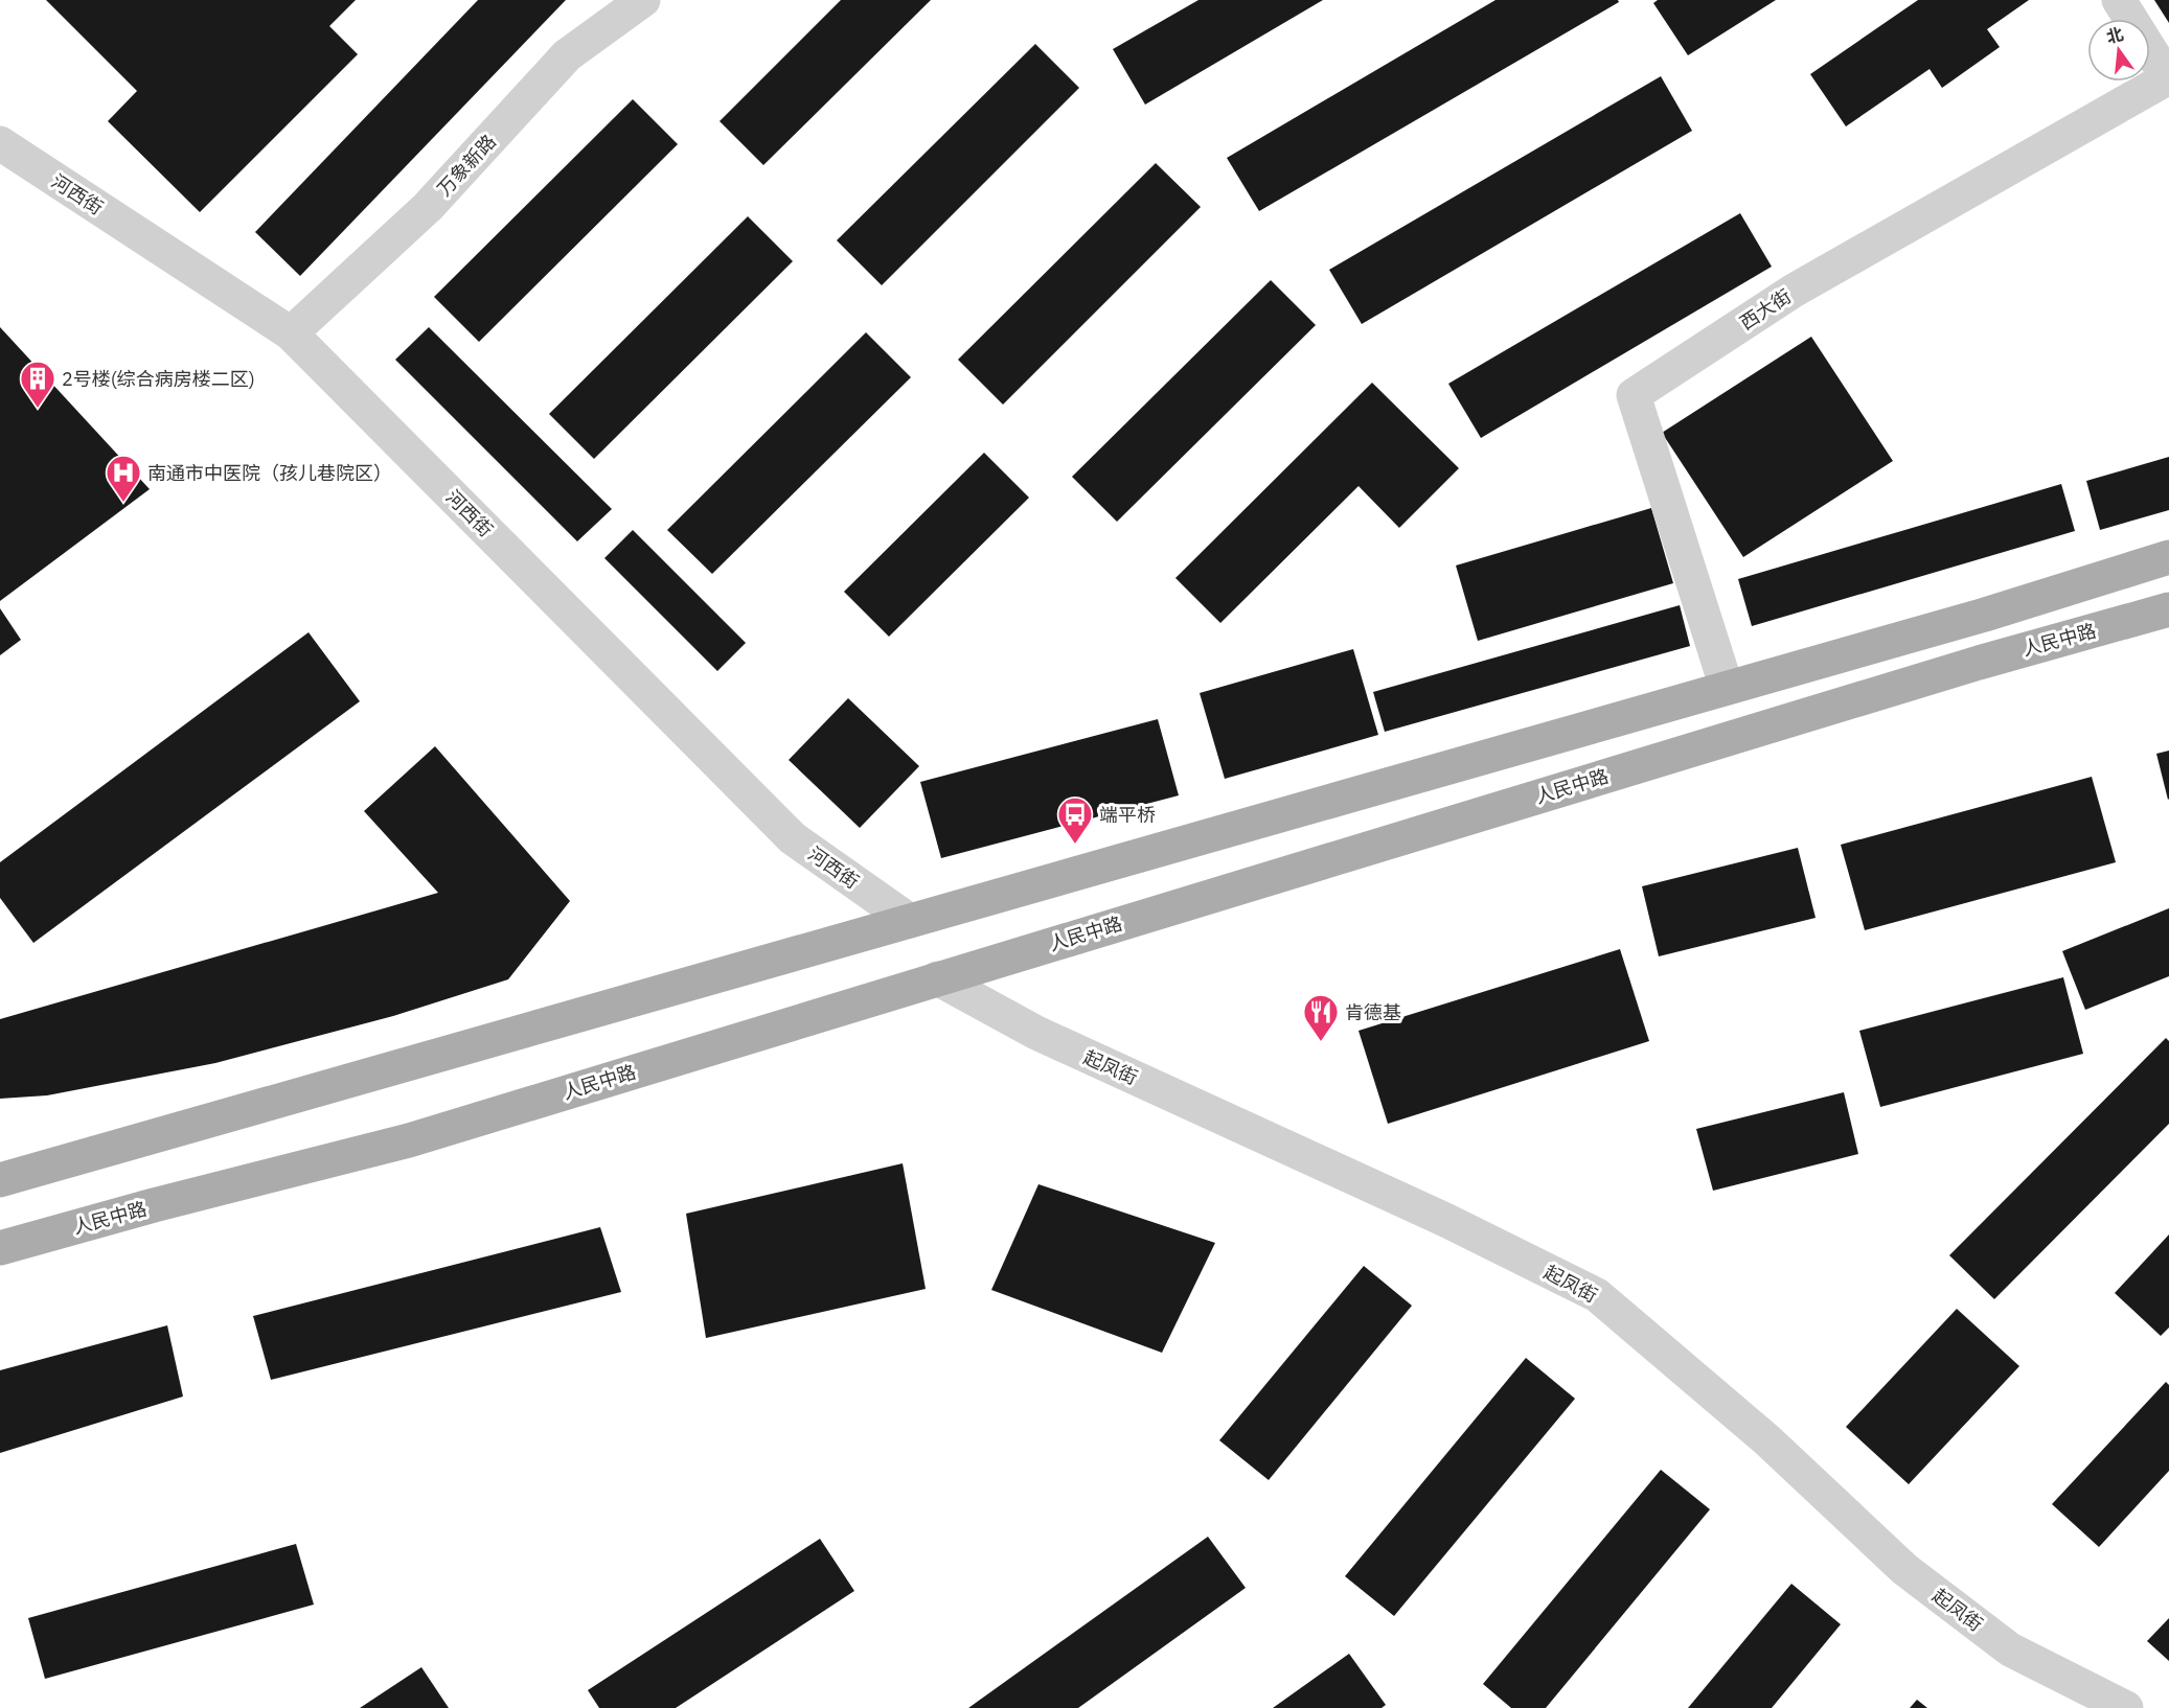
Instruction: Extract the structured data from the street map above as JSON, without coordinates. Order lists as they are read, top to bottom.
{
  "streets": {
    "main road": ["人民中路"],
    "street": [
      "万象新路",
      "河西街",
      "西大街",
      "起凤街"
    ]
  },
  "crossings": [
    ["万象新路", "河西街"],
    ["人民中路", "起凤街"]
  ],
  "places": {
    "building": ["2号楼(综合病房楼二区)"],
    "hospital": ["南通市中医院（孩儿巷院区）"],
    "bus stop": ["端平桥"],
    "restaurant": ["肯德基"]
  },
  "north": "top"
}
